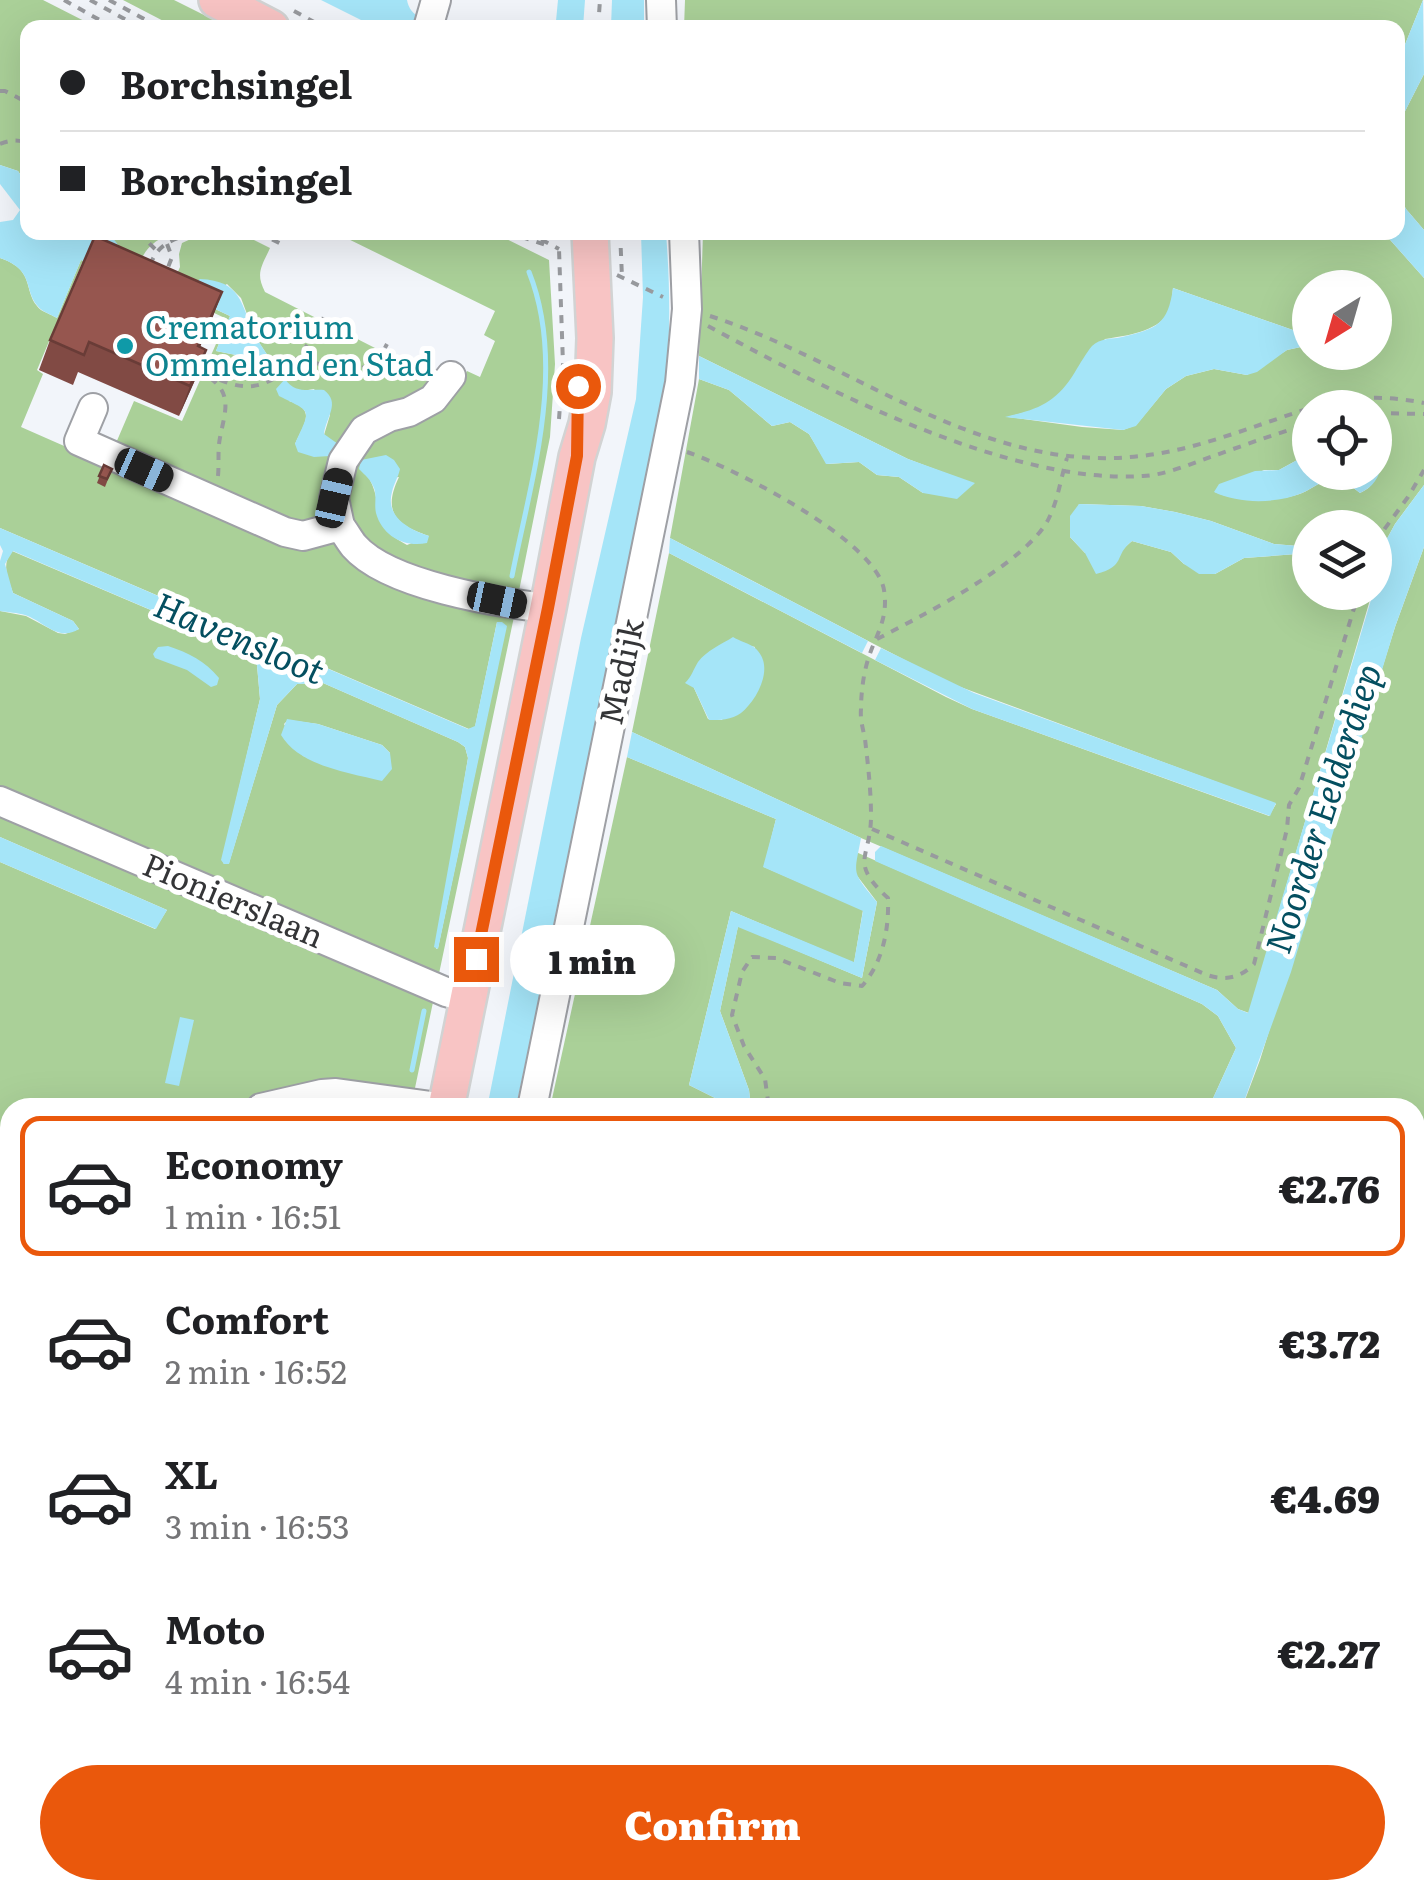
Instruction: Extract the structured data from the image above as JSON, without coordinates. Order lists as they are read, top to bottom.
{
  "streets": {
    "street": ["Madijk", "Pionierslaan"]
  },
  "water": ["Havensloot", "Noorder Eelderdiep"],
  "places": ["Crematorium Ommeland en Stad"],
  "north": "bottom left",
  "page": {
    "banner": ["Borchsingel", "Borchsingel"],
    "bubble": "1 min",
    "list": [
      {
        "name": "Economy",
        "note": "1 min · 16:51",
        "value": "€2.76"
      },
      {
        "name": "Comfort",
        "note": "2 min · 16:52",
        "value": "€3.72"
      },
      {
        "name": "XL",
        "note": "3 min · 16:53",
        "value": "€4.69"
      },
      {
        "name": "Moto",
        "note": "4 min · 16:54",
        "value": "€2.27"
      }
    ],
    "buttons": "Confirm"
  }
}
